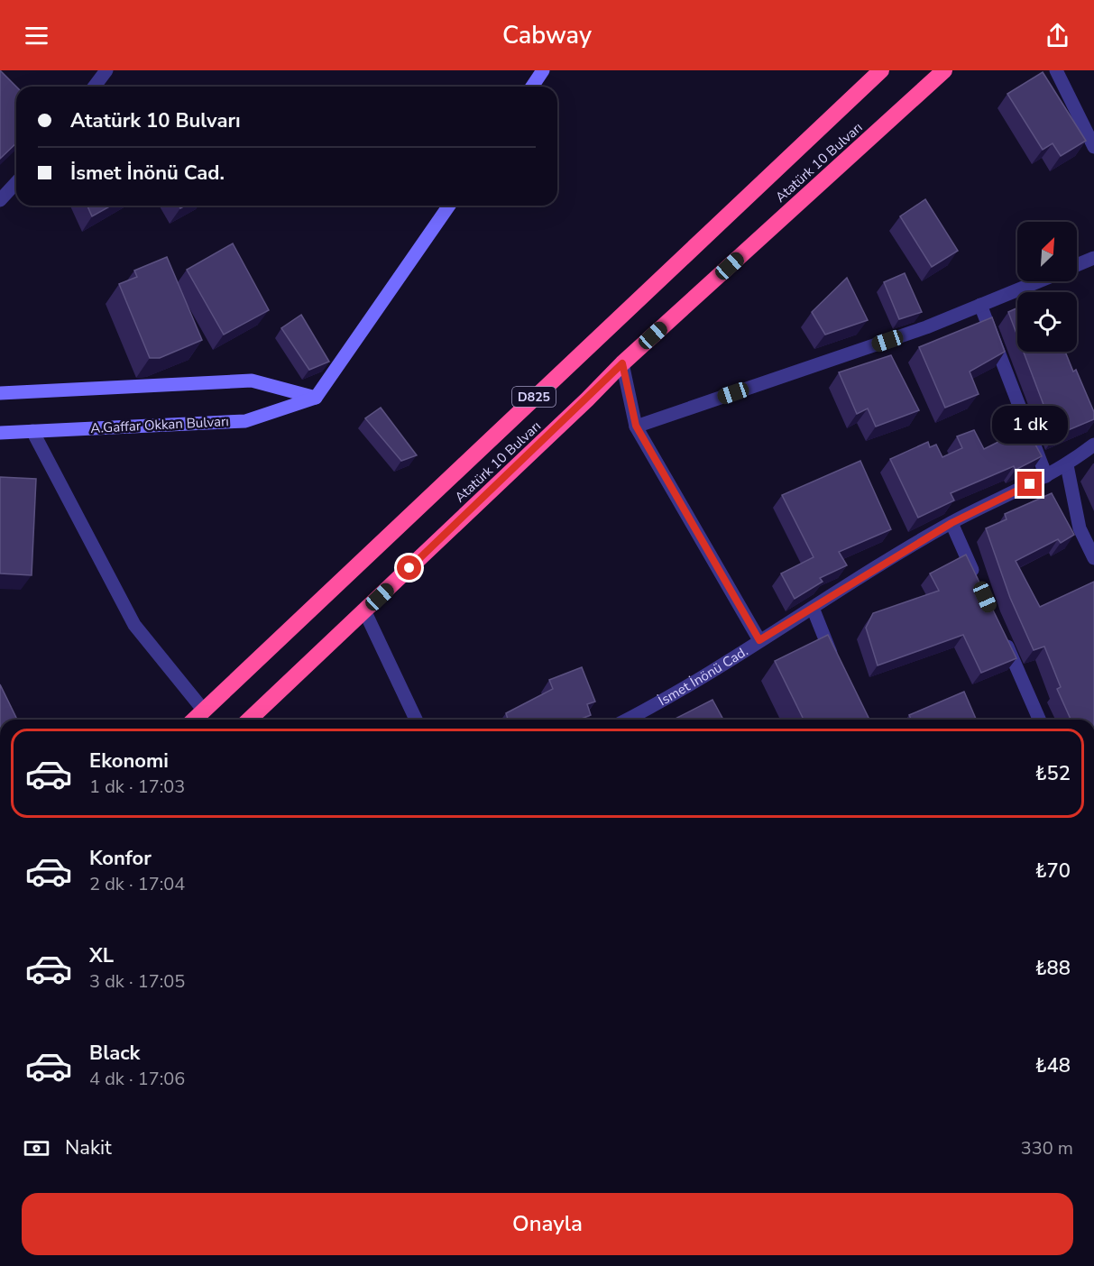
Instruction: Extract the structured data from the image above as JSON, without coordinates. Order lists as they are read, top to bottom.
{
  "streets": {
    "highway": ["Atatürk 10 Bulvarı", "D825"],
    "street": ["A.Gaffar Okkan Bulvarı", "İsmet İnönü Cad."]
  },
  "north": "top right",
  "page": {
    "header": "Cabway",
    "banner": ["Atatürk 10 Bulvarı", "İsmet İnönü Cad."],
    "bubble": "1 dk",
    "list": [
      {
        "name": "Ekonomi",
        "note": "1 dk · 17:03",
        "value": "₺52"
      },
      {
        "name": "Konfor",
        "note": "2 dk · 17:04",
        "value": "₺70"
      },
      {
        "name": "XL",
        "note": "3 dk · 17:05",
        "value": "₺88"
      },
      {
        "name": "Black",
        "note": "4 dk · 17:06",
        "value": "₺48"
      }
    ],
    "pay": ["Nakit", "330 m"],
    "buttons": "Onayla"
  }
}
